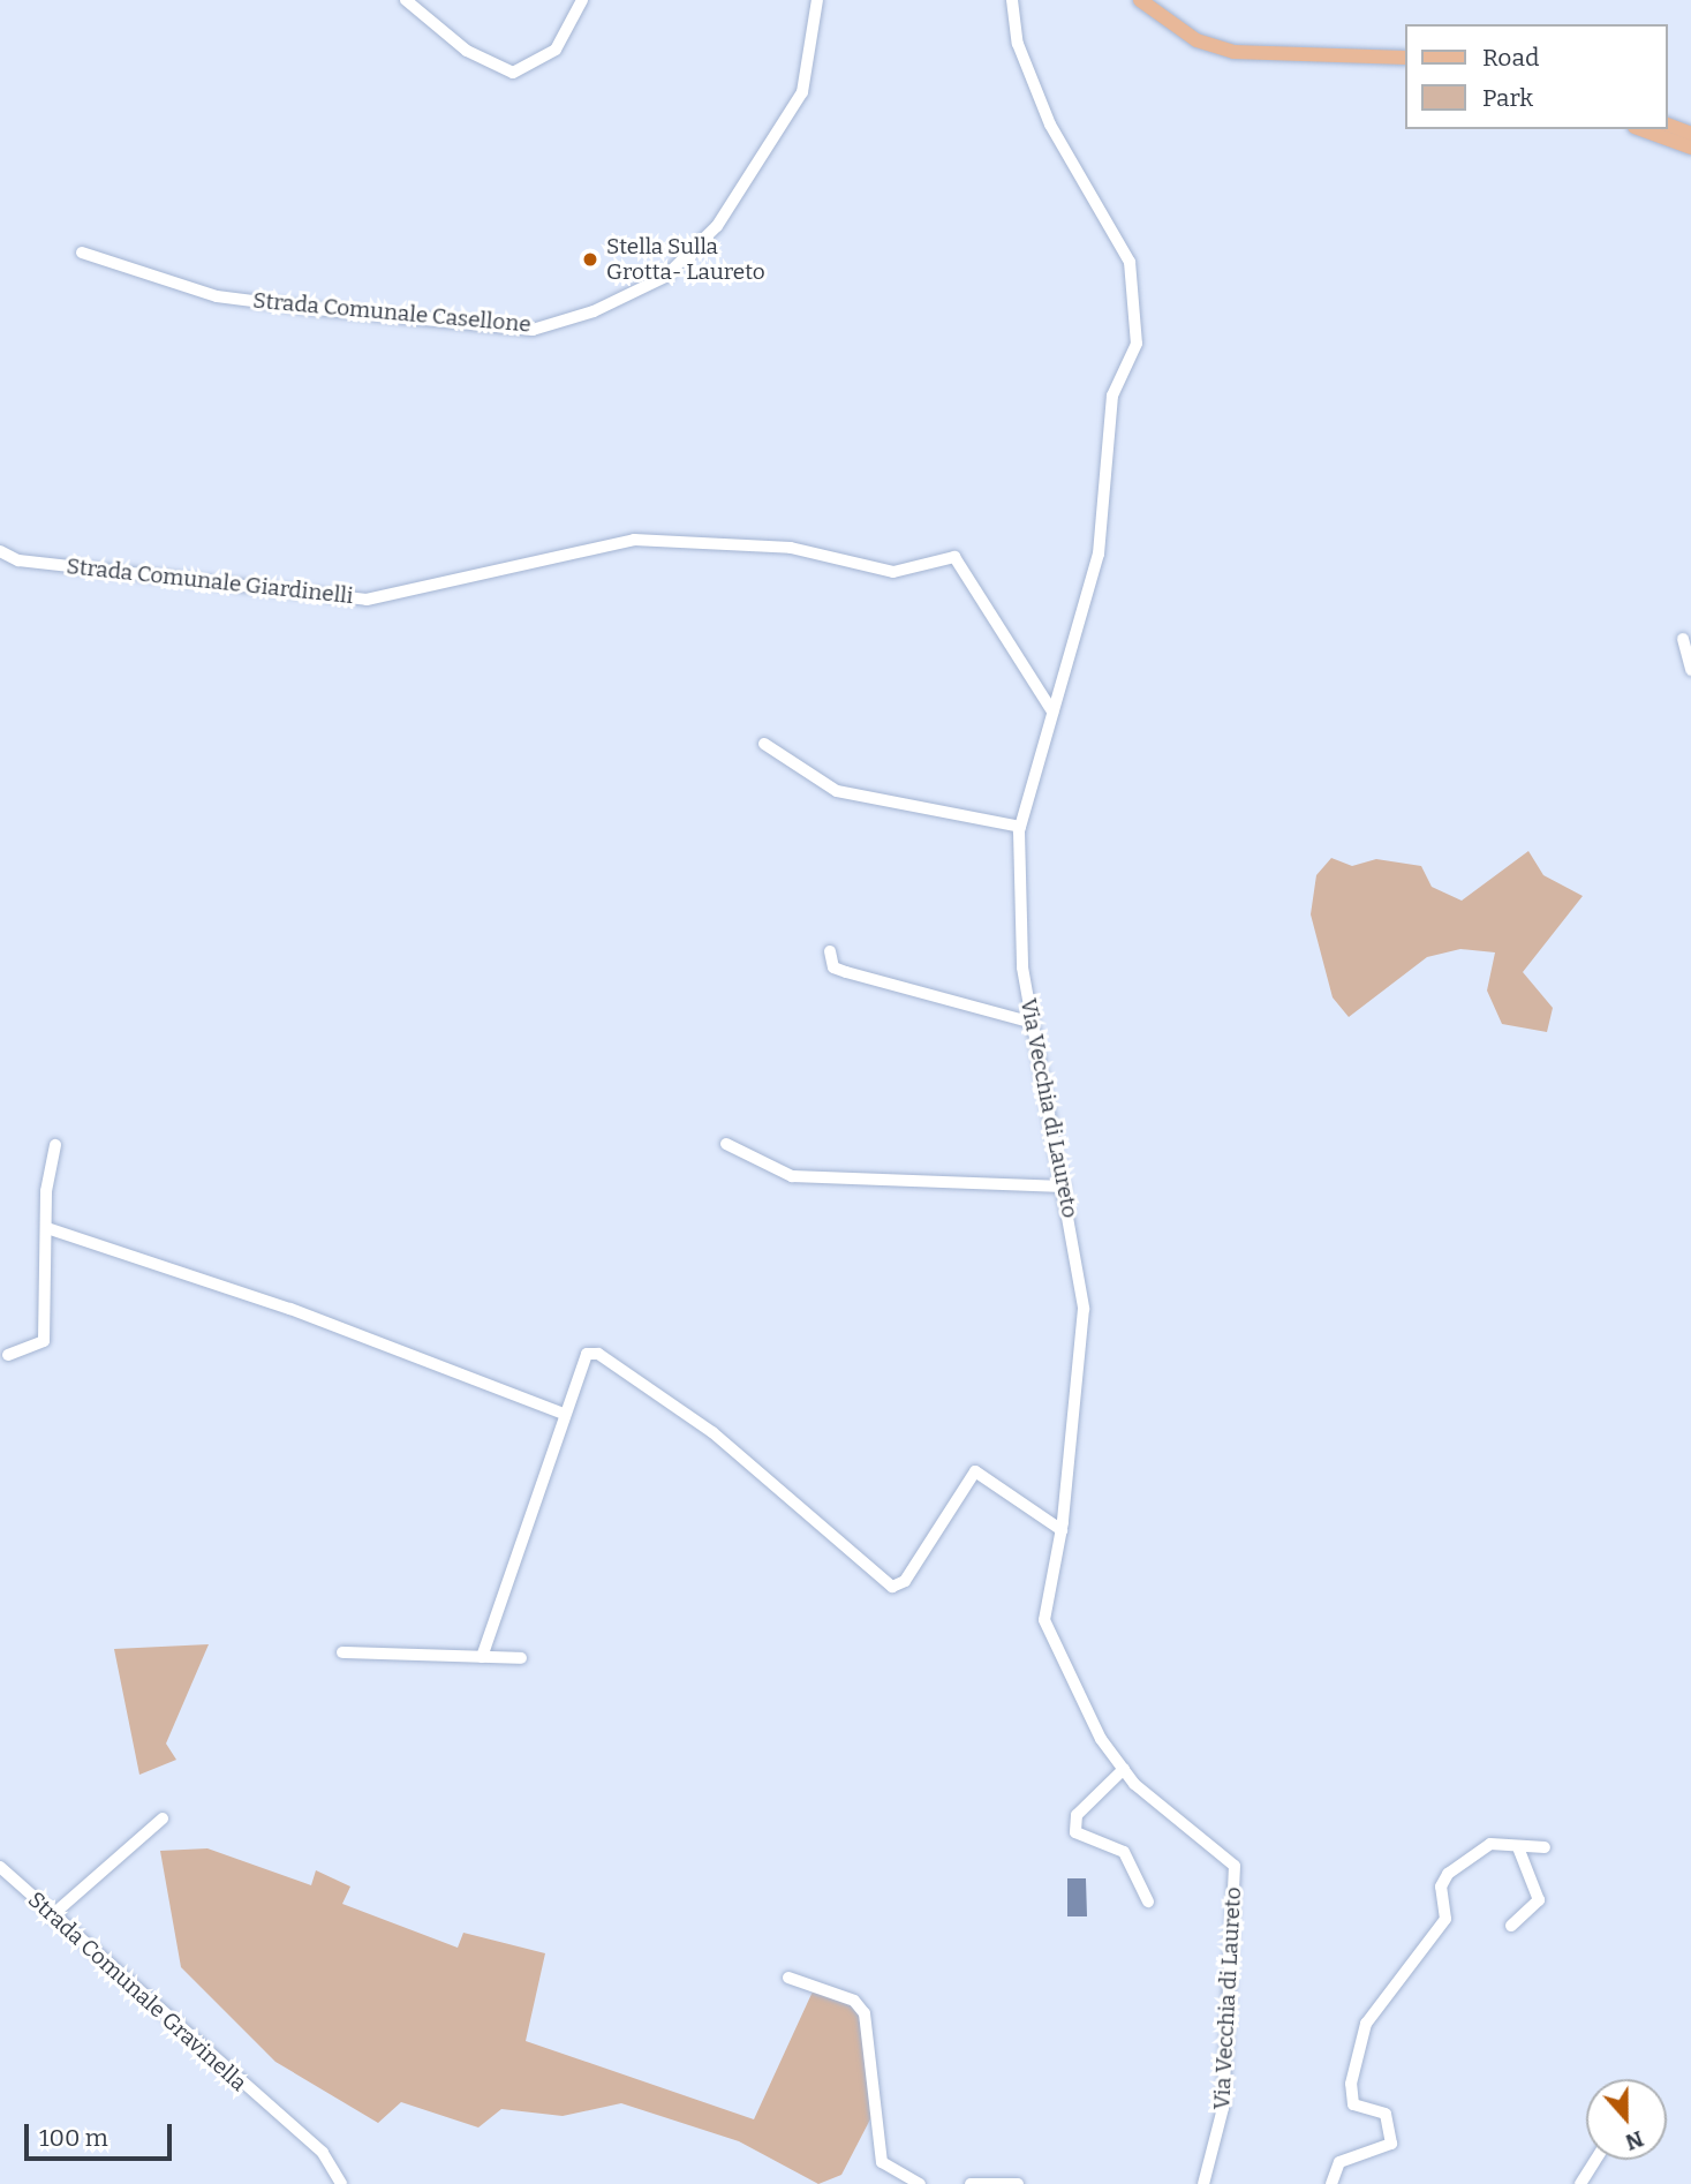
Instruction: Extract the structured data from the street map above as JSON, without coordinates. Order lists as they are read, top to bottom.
{
  "streets": {
    "street": [
      "Strada Comunale Casellone",
      "Strada Comunale Giardinelli",
      "Via Vecchia di Laureto",
      "Strada Comunale Gravinella"
    ]
  },
  "crossings": [
    ["Strada Comunale Giardinelli", "Via Vecchia di Laureto"]
  ],
  "places": ["Stella Sulla Grotta- Laureto"],
  "legend": ["Road", "Park"],
  "scale_bar": "100 m",
  "north": "bottom"
}
